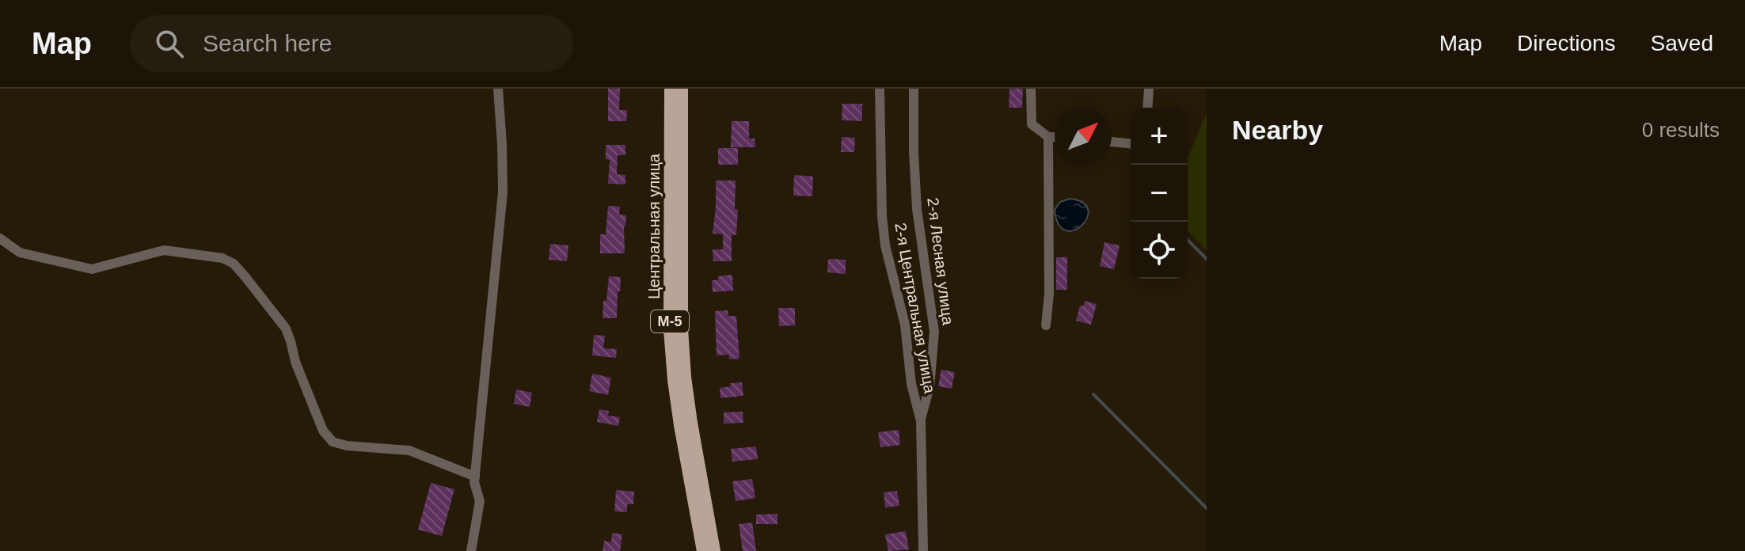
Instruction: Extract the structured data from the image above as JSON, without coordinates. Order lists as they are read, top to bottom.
{
  "streets": {
    "main road": ["Центральная улица", "М-5"],
    "street": ["2-я Лесная улица", "2-я Центральная улица"]
  },
  "crossings": [
    ["2-я Лесная улица", "2-я Центральная улица"]
  ],
  "north": "top right",
  "page": {
    "header": "Map",
    "search": "Search here",
    "nav": ["Map", "Directions", "Saved"],
    "heading": ["Nearby", "0 results"],
    "map_buttons": ["+", "−"]
  }
}
